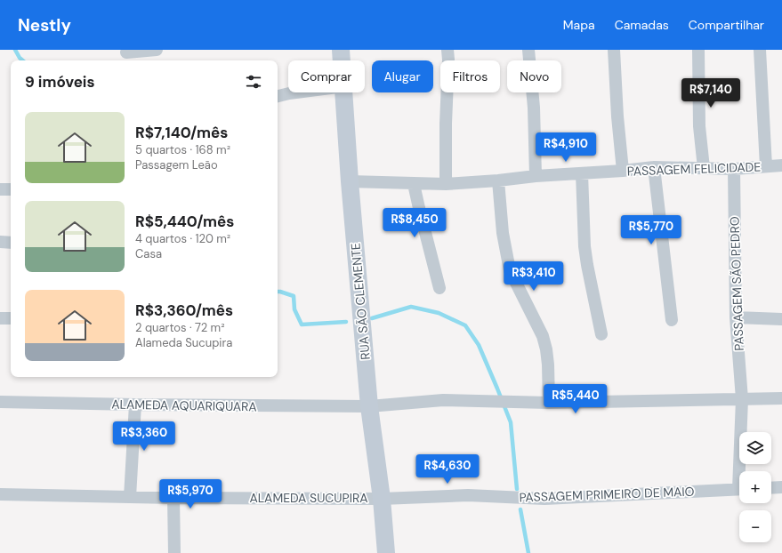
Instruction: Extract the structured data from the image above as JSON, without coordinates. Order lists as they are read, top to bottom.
{
  "streets": {
    "main road": ["RUA SÃO CLEMENTE"],
    "street": [
      "PASSAGEM FELICIDADE",
      "PASSAGEM SÃO PEDRO",
      "ALAMEDA AQUARIQUARA",
      "PASSAGEM PRIMEIRO DE MAIO",
      "ALAMEDA SUCUPIRA"
    ]
  },
  "crossings": [
    ["PASSAGEM FELICIDADE", "PASSAGEM SÃO PEDRO"],
    ["PASSAGEM FELICIDADE", "RUA SÃO CLEMENTE"],
    ["PASSAGEM SÃO PEDRO", "ALAMEDA AQUARIQUARA"],
    ["RUA SÃO CLEMENTE", "ALAMEDA AQUARIQUARA"],
    ["RUA SÃO CLEMENTE", "PASSAGEM PRIMEIRO DE MAIO"],
    ["RUA SÃO CLEMENTE", "ALAMEDA SUCUPIRA"],
    ["PASSAGEM PRIMEIRO DE MAIO", "ALAMEDA SUCUPIRA"]
  ],
  "page": {
    "header": "Nestly",
    "nav": ["Mapa", "Camadas", "Compartilhar"],
    "chip": [
      "Comprar",
      "Alugar",
      "Filtros",
      "Novo"
    ],
    "heading": "9 imóveis",
    "price": [
      "R$7,140",
      "R$4,910",
      "R$8,450",
      "R$5,770",
      "R$3,410",
      "R$5,440",
      "R$3,360",
      "R$4,630",
      "R$5,970"
    ],
    "list": [
      {
        "name": "R$7,140/mês",
        "note": "5 quartos · 168 m² · Passagem Leão"
      },
      {
        "name": "R$5,440/mês",
        "note": "4 quartos · 120 m² · Casa"
      },
      {
        "name": "R$3,360/mês",
        "note": "2 quartos · 72 m² · Alameda Sucupira"
      }
    ],
    "map_buttons": ["+", "−"]
  }
}
